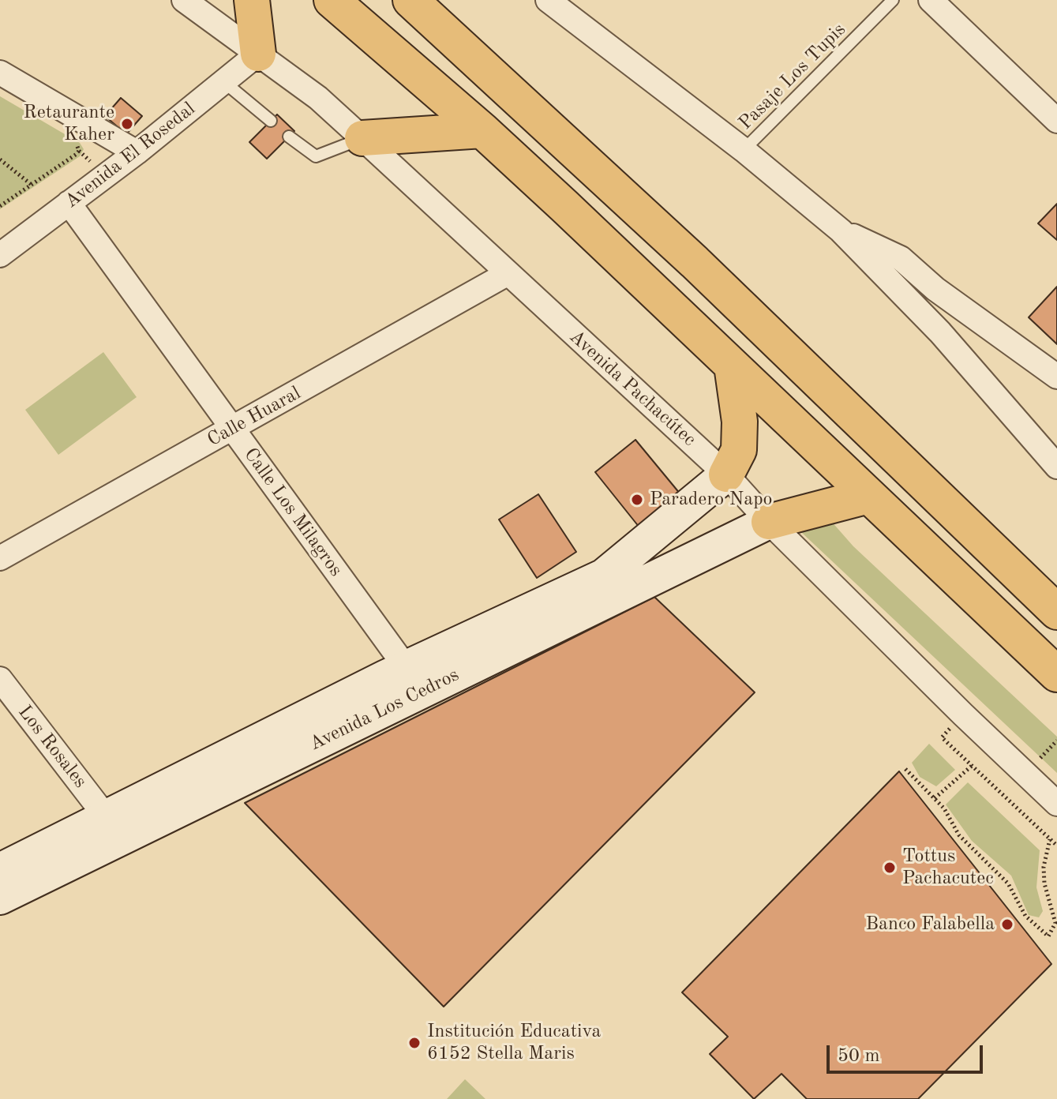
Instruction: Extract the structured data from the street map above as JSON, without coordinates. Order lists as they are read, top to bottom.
{
  "streets": {
    "street": [
      "Avenida El Rosedal",
      "Avenida Pachacútec",
      "Calle Huaral",
      "Calle Los Milagros",
      "Avenida Los Cedros",
      "Los Rosales"
    ],
    "lane": ["Pasaje Los Tupis"]
  },
  "crossings": [
    ["Avenida El Rosedal", "Avenida Pachacútec"],
    ["Avenida El Rosedal", "Calle Los Milagros"],
    ["Avenida Pachacútec", "Calle Huaral"],
    ["Avenida Pachacútec", "Avenida Los Cedros"],
    ["Calle Huaral", "Calle Los Milagros"],
    ["Calle Los Milagros", "Avenida Los Cedros"],
    ["Avenida Los Cedros", "Los Rosales"]
  ],
  "places": [
    "Retaurante Kaher",
    "Paradero Napo",
    "Tottus Pachacutec",
    "Banco Falabella",
    "Institución Educativa 6152 Stella Maris"
  ],
  "scale_bar": "50 m"
}
